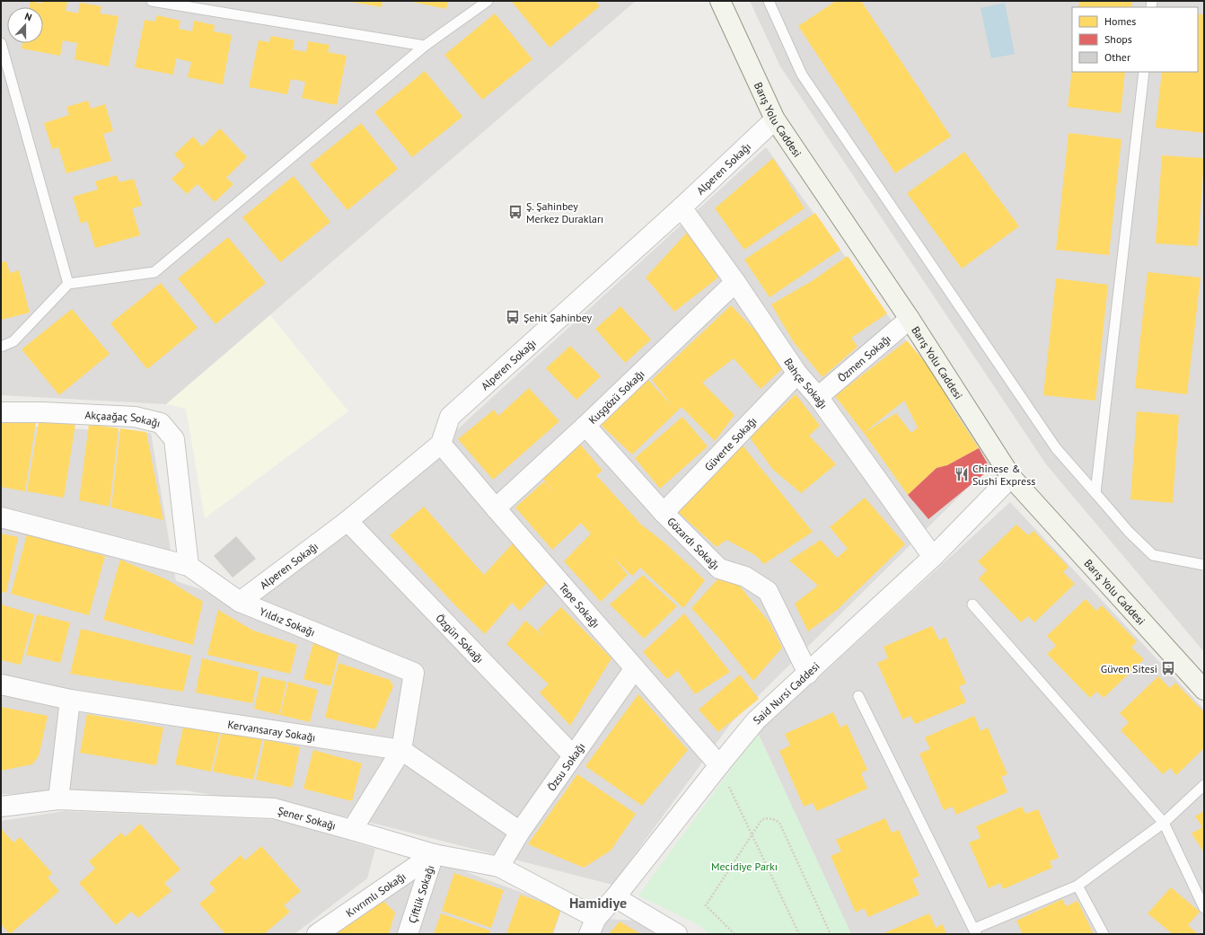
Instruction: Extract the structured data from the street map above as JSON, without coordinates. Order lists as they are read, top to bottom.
{
  "streets": {
    "main road": ["Barış Yolu Caddesi"],
    "street": [
      "Alperen Sokağı",
      "Özmen Sokağı",
      "Bahçe Sokağı",
      "Kuşgözü Sokağı",
      "Akçaağaç Sokağı",
      "Güverte Sokağı",
      "Gözardı Sokağı",
      "Tepe Sokağı",
      "Yıldız Sokağı",
      "Özgün Sokağı",
      "Said Nursi Caddesi",
      "Kervansaray Sokağı",
      "Özsu Sokağı",
      "Şener Sokağı",
      "Kıvrımlı Sokağı",
      "Çiftlik Sokağı"
    ]
  },
  "crossings": [
    ["Barış Yolu Caddesi", "Alperen Sokağı"],
    ["Barış Yolu Caddesi", "Özmen Sokağı"],
    ["Barış Yolu Caddesi", "Said Nursi Caddesi"],
    ["Alperen Sokağı", "Bahçe Sokağı"],
    ["Alperen Sokağı", "Tepe Sokağı"],
    ["Alperen Sokağı", "Yıldız Sokağı"],
    ["Alperen Sokağı", "Özgün Sokağı"],
    ["Özmen Sokağı", "Bahçe Sokağı"],
    ["Bahçe Sokağı", "Kuşgözü Sokağı"],
    ["Bahçe Sokağı", "Güverte Sokağı"],
    ["Bahçe Sokağı", "Said Nursi Caddesi"],
    ["Kuşgözü Sokağı", "Gözardı Sokağı"],
    ["Kuşgözü Sokağı", "Tepe Sokağı"],
    ["Akçaağaç Sokağı", "Yıldız Sokağı"],
    ["Güverte Sokağı", "Gözardı Sokağı"],
    ["Gözardı Sokağı", "Said Nursi Caddesi"],
    ["Tepe Sokağı", "Said Nursi Caddesi"],
    ["Tepe Sokağı", "Özsu Sokağı"],
    ["Yıldız Sokağı", "Kervansaray Sokağı"],
    ["Yıldız Sokağı", "Şener Sokağı"],
    ["Özgün Sokağı", "Özsu Sokağı"],
    ["Said Nursi Caddesi", "Şener Sokağı"],
    ["Kervansaray Sokağı", "Özsu Sokağı"],
    ["Özsu Sokağı", "Şener Sokağı"],
    ["Şener Sokağı", "Kıvrımlı Sokağı"],
    ["Şener Sokağı", "Çiftlik Sokağı"],
    ["Kıvrımlı Sokağı", "Çiftlik Sokağı"]
  ],
  "districts": ["Hamidiye"],
  "parks": ["Mecidiye Parkı"],
  "places": {
    "bus stop": ["Ş. Şahinbey Merkez Durakları", "Şehit Şahinbey", "Güven Sitesi"],
    "restaurant": ["Chinese & Sushi Express"]
  },
  "legend": ["Homes", "Shops", "Other"],
  "north": "top"
}
